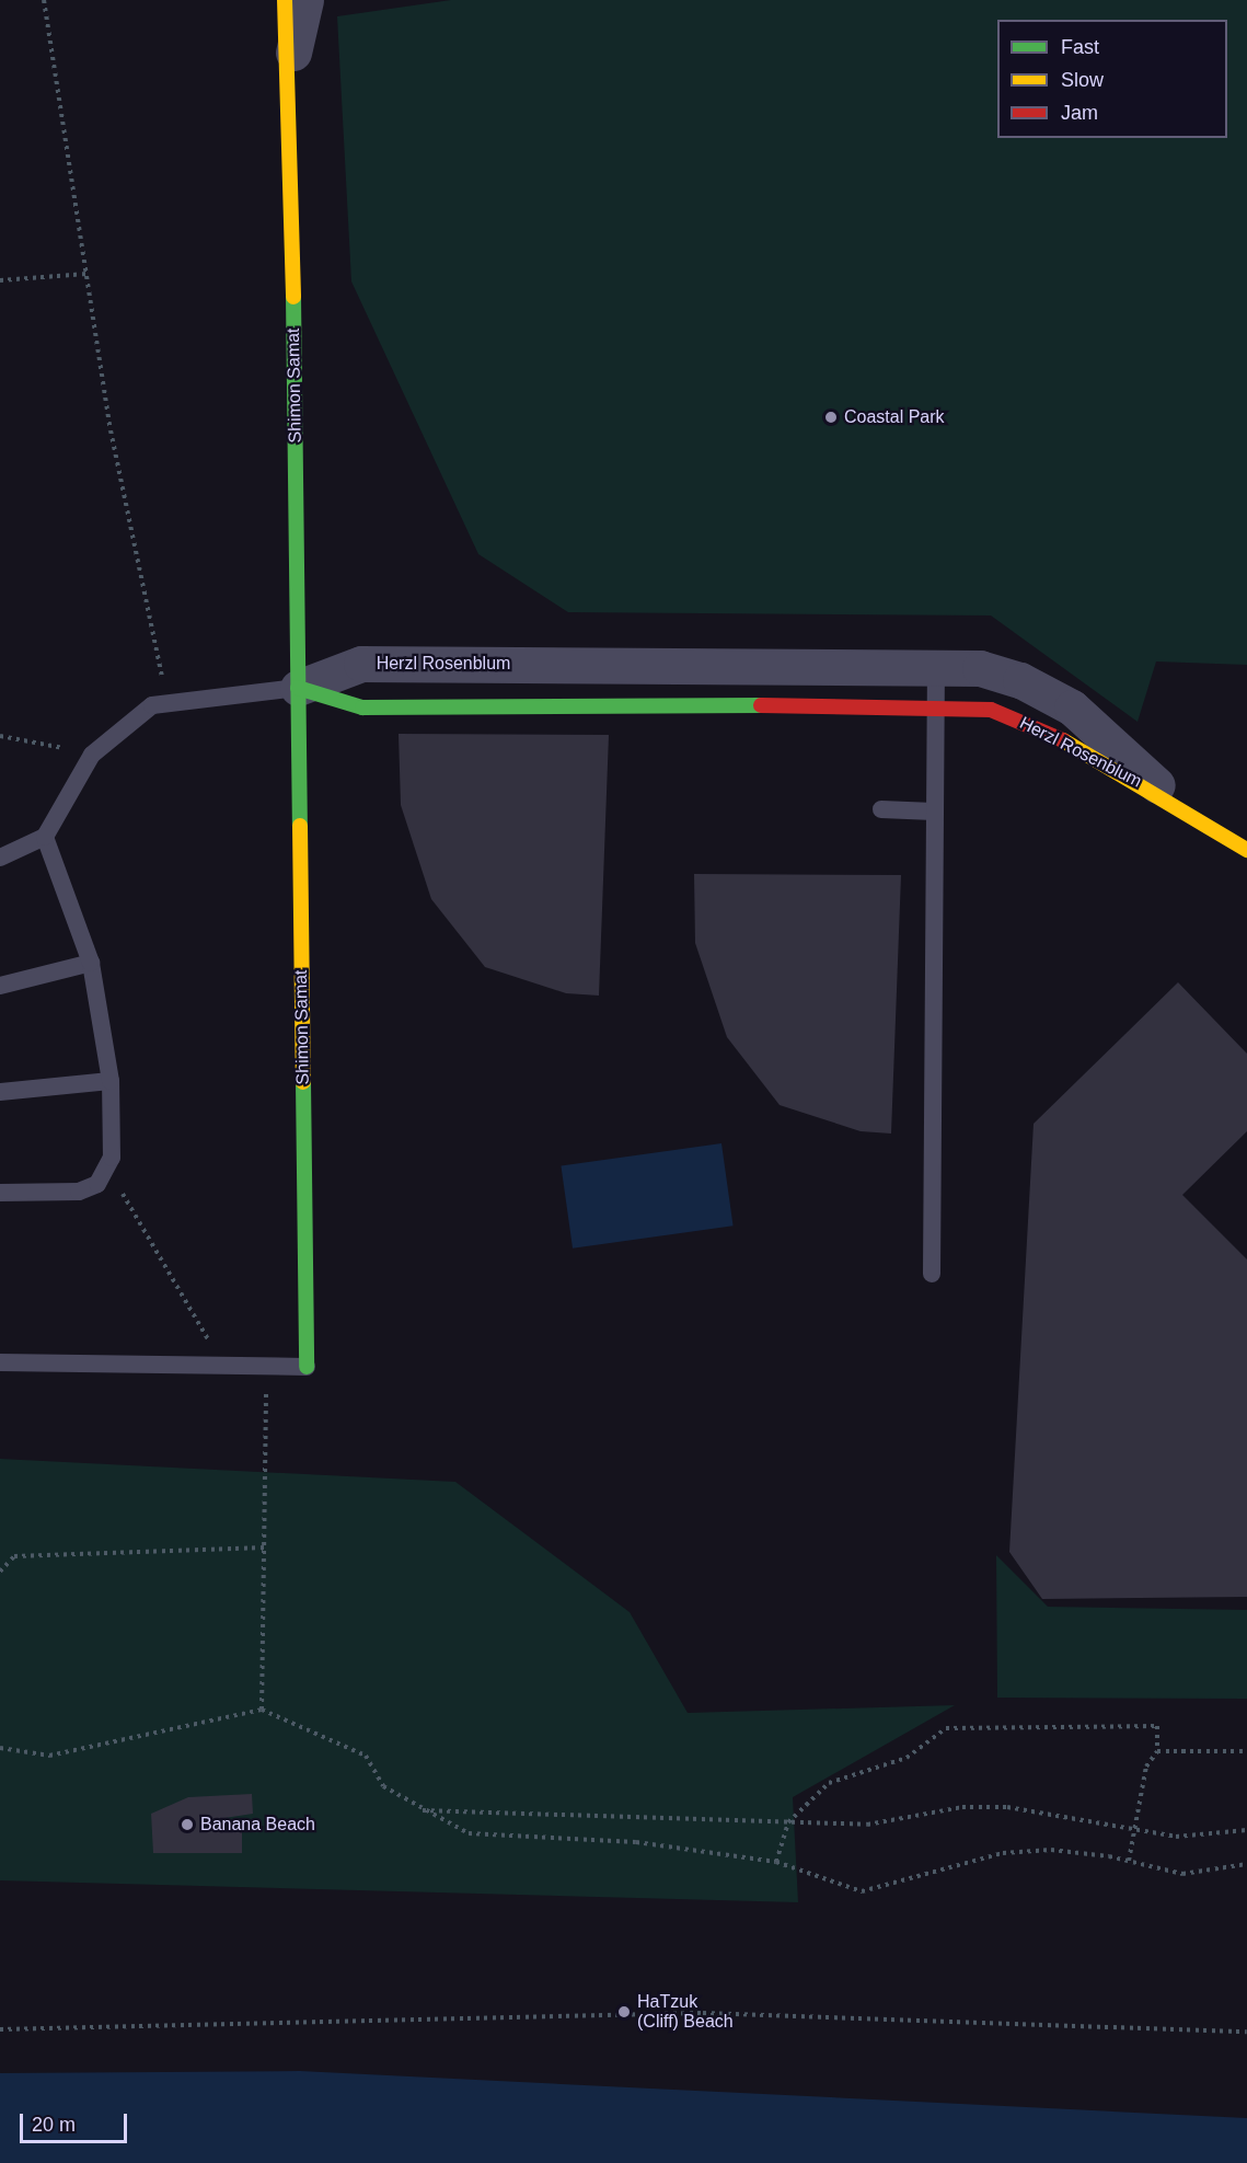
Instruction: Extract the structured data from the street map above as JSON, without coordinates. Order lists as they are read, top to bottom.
{
  "streets": {
    "street": ["Shimon Samat", "Herzl Rosenblum"]
  },
  "crossings": [
    ["Shimon Samat", "Herzl Rosenblum"]
  ],
  "places": ["Coastal Park", "Banana Beach", "HaTzuk (Cliff) Beach"],
  "legend": ["Fast", "Slow", "Jam"],
  "scale_bar": "20 m"
}
